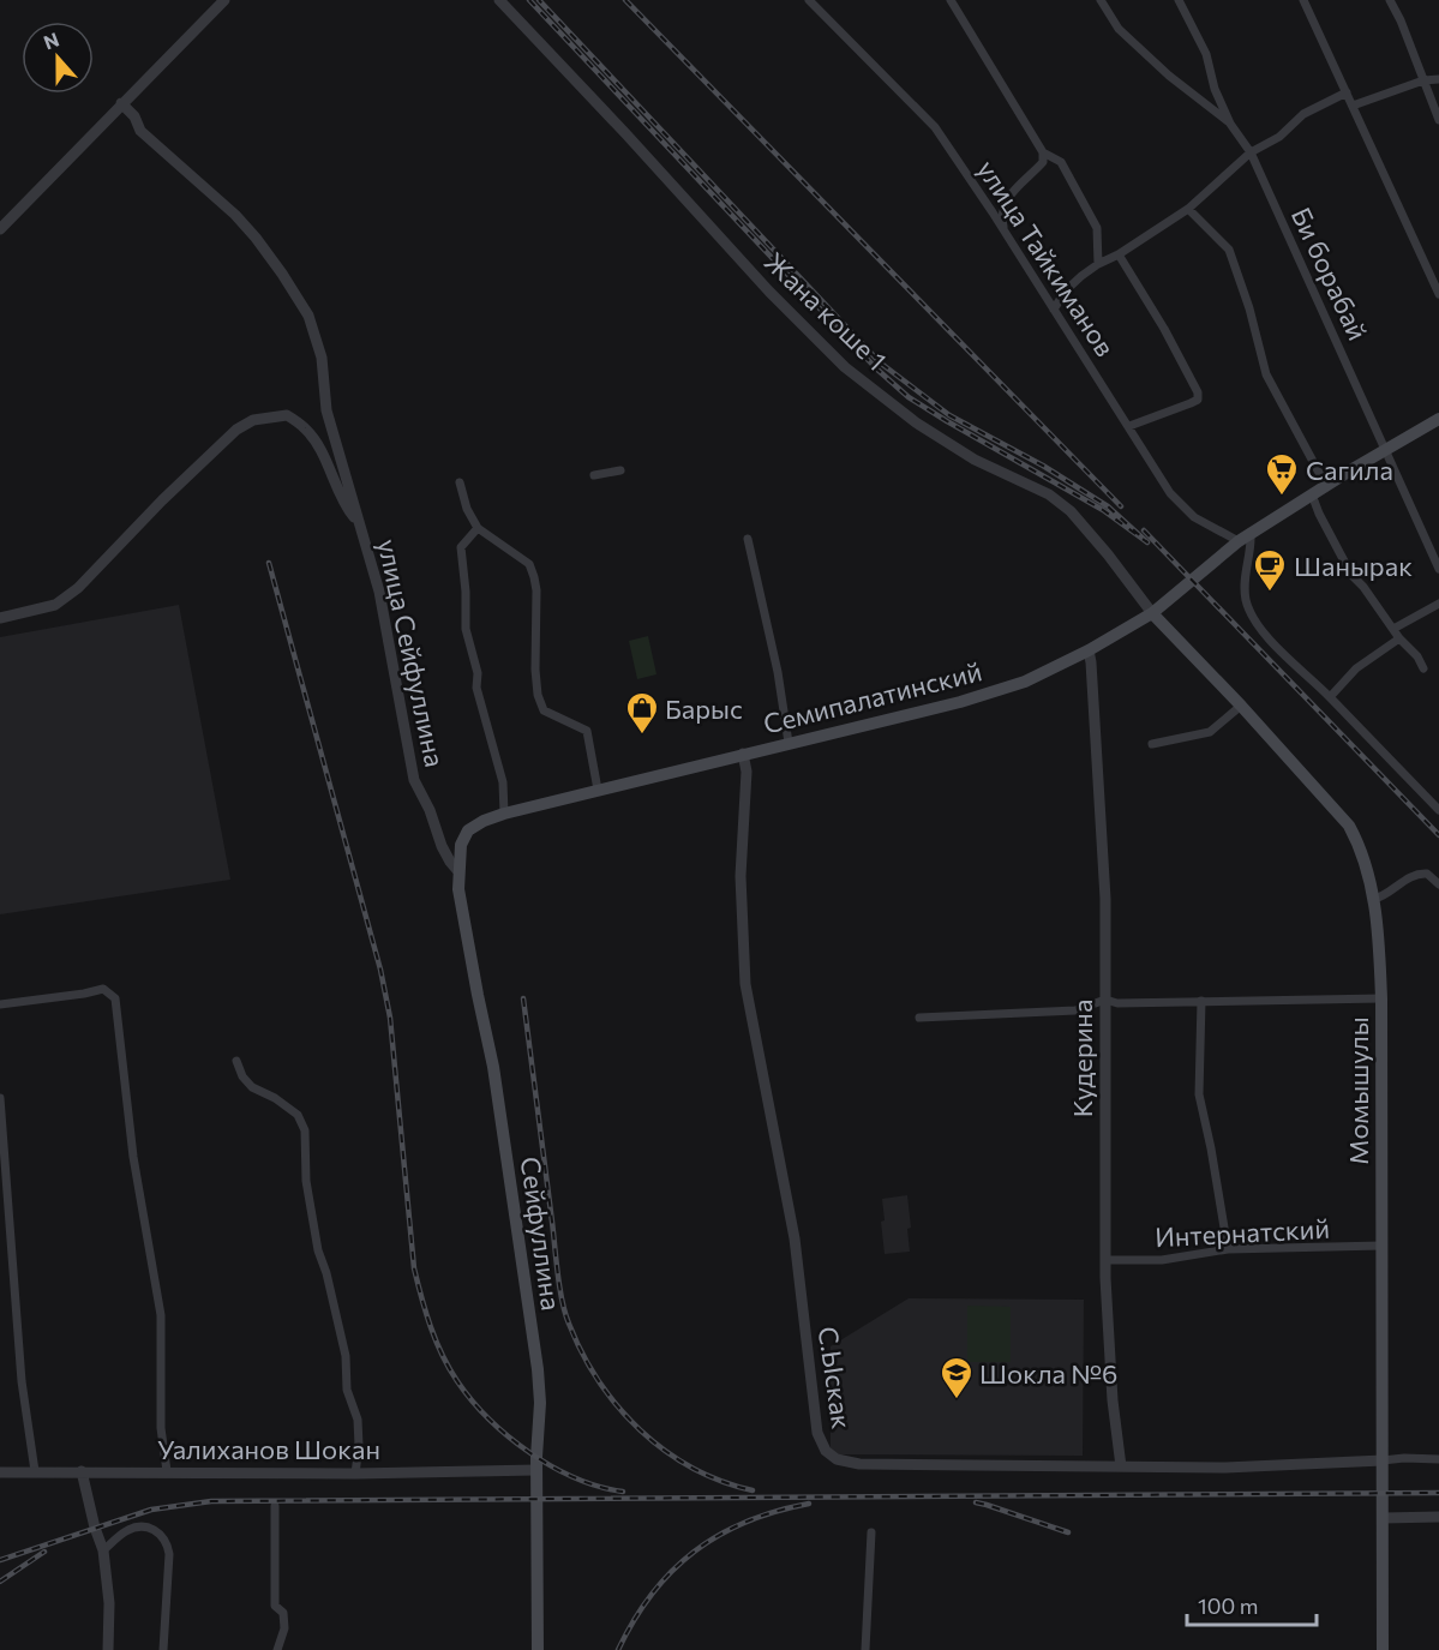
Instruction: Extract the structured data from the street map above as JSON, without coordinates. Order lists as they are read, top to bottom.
{
  "streets": {
    "main road": ["Семипалатинский", "Момышулы", "Сейфуллина"],
    "street": [
      "улица Тайкиманов",
      "Би борабай",
      "Жана коше 1",
      "улица Сейфуллина",
      "Кудерина",
      "Интернатский",
      "С.Ыскак",
      "Уалиханов Шокан"
    ]
  },
  "crossings": [
    ["улица Тайкиманов", "Семипалатинский"],
    ["Би борабай", "Семипалатинский"],
    ["Жана коше 1", "Семипалатинский"],
    ["Жана коше 1", "Момышулы"],
    ["улица Сейфуллина", "Сейфуллина"],
    ["Семипалатинский", "Кудерина"],
    ["Семипалатинский", "Момышулы"],
    ["Семипалатинский", "Сейфуллина"],
    ["Семипалатинский", "С.Ыскак"],
    ["Кудерина", "Интернатский"],
    ["Кудерина", "С.Ыскак"],
    ["Момышулы", "Интернатский"],
    ["Момышулы", "С.Ыскак"],
    ["Сейфуллина", "Уалиханов Шокан"]
  ],
  "places": {
    "supermarket": ["Сагила"],
    "cafe": ["Шанырак"],
    "shop": ["Барыс"],
    "school or university": ["Шокла №6"]
  },
  "scale_bar": "100 m",
  "north": "top"
}
